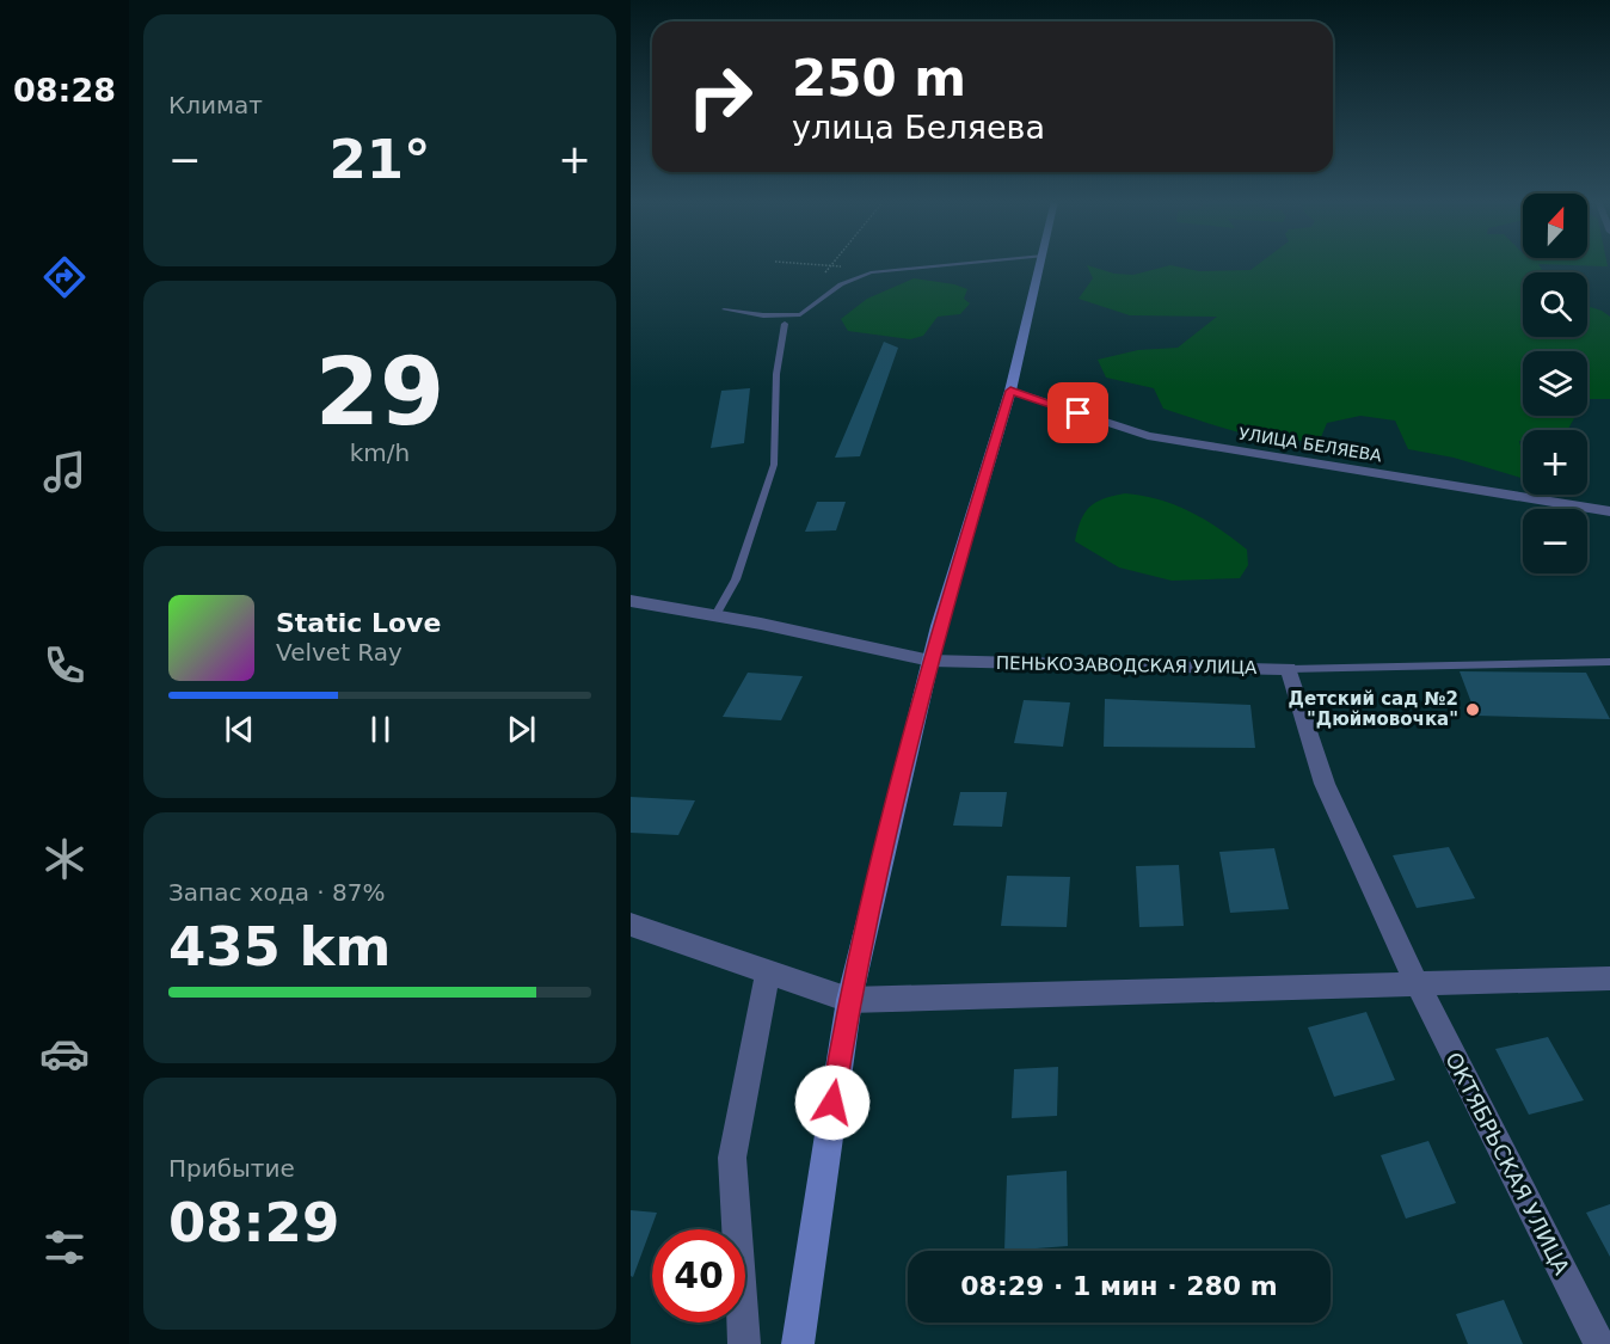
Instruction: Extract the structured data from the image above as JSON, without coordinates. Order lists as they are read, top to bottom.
{
  "streets": {
    "street": ["УЛИЦА БЕЛЯЕВА", "ПЕНЬКОЗАВОДСКАЯ УЛИЦА", "ОКТЯБРЬСКАЯ УЛИЦА"]
  },
  "places": ["Детский сад №2 \"Дюймовочка\""],
  "north": "top",
  "page": {
    "tabs": "08:28",
    "tile": [
      "Климат",
      ["29", "km/h"],
      ["Запас хода · 87%", "435 km"],
      ["Прибытие", "08:29"]
    ],
    "turn": ["250 m", "улица Беляева"],
    "heat": ["−", "21°", "+"],
    "map_buttons": ["+", "−"],
    "song": ["Static Love", "Velvet Ray"],
    "limit": "40",
    "trip": "08:29 · 1 мин · 280 m"
  }
}
